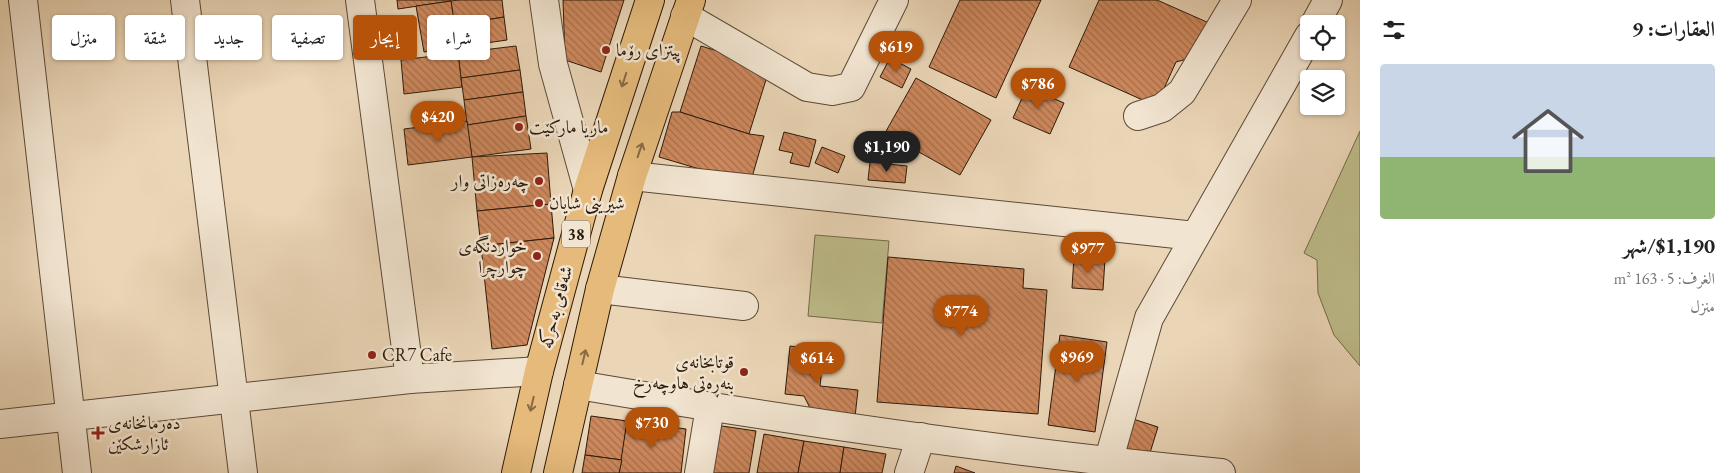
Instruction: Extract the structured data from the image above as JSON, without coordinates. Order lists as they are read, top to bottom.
{
  "streets": {
    "main road": ["38", "شەقامی بەحرکە"]
  },
  "places": {
    "other": [
      "پیتزای رۆما",
      "ماریا مارکێت",
      "چەرەزاتی وار",
      "شیرینی شایان",
      "خواردنگەی چوارچرا",
      "CR7 Cafe",
      "قوتابخانەی بنەڕەتی هاوچەرخ"
    ],
    "health": ["دەرمانخانەی ئازارشکێن"]
  },
  "page": {
    "heading": "العقارات: 9",
    "chip": [
      "شراء",
      "إيجار",
      "تصفية",
      "جديد",
      "شقة",
      "منزل"
    ],
    "price": [
      "$619",
      "$786",
      "$420",
      "$1,190",
      "$977",
      "$774",
      "$969",
      "$614",
      "$730"
    ],
    "list": [
      {
        "name": "$1,190/شهر",
        "note": "الغرف: 5 · 163 m² · منزل"
      }
    ]
  }
}
